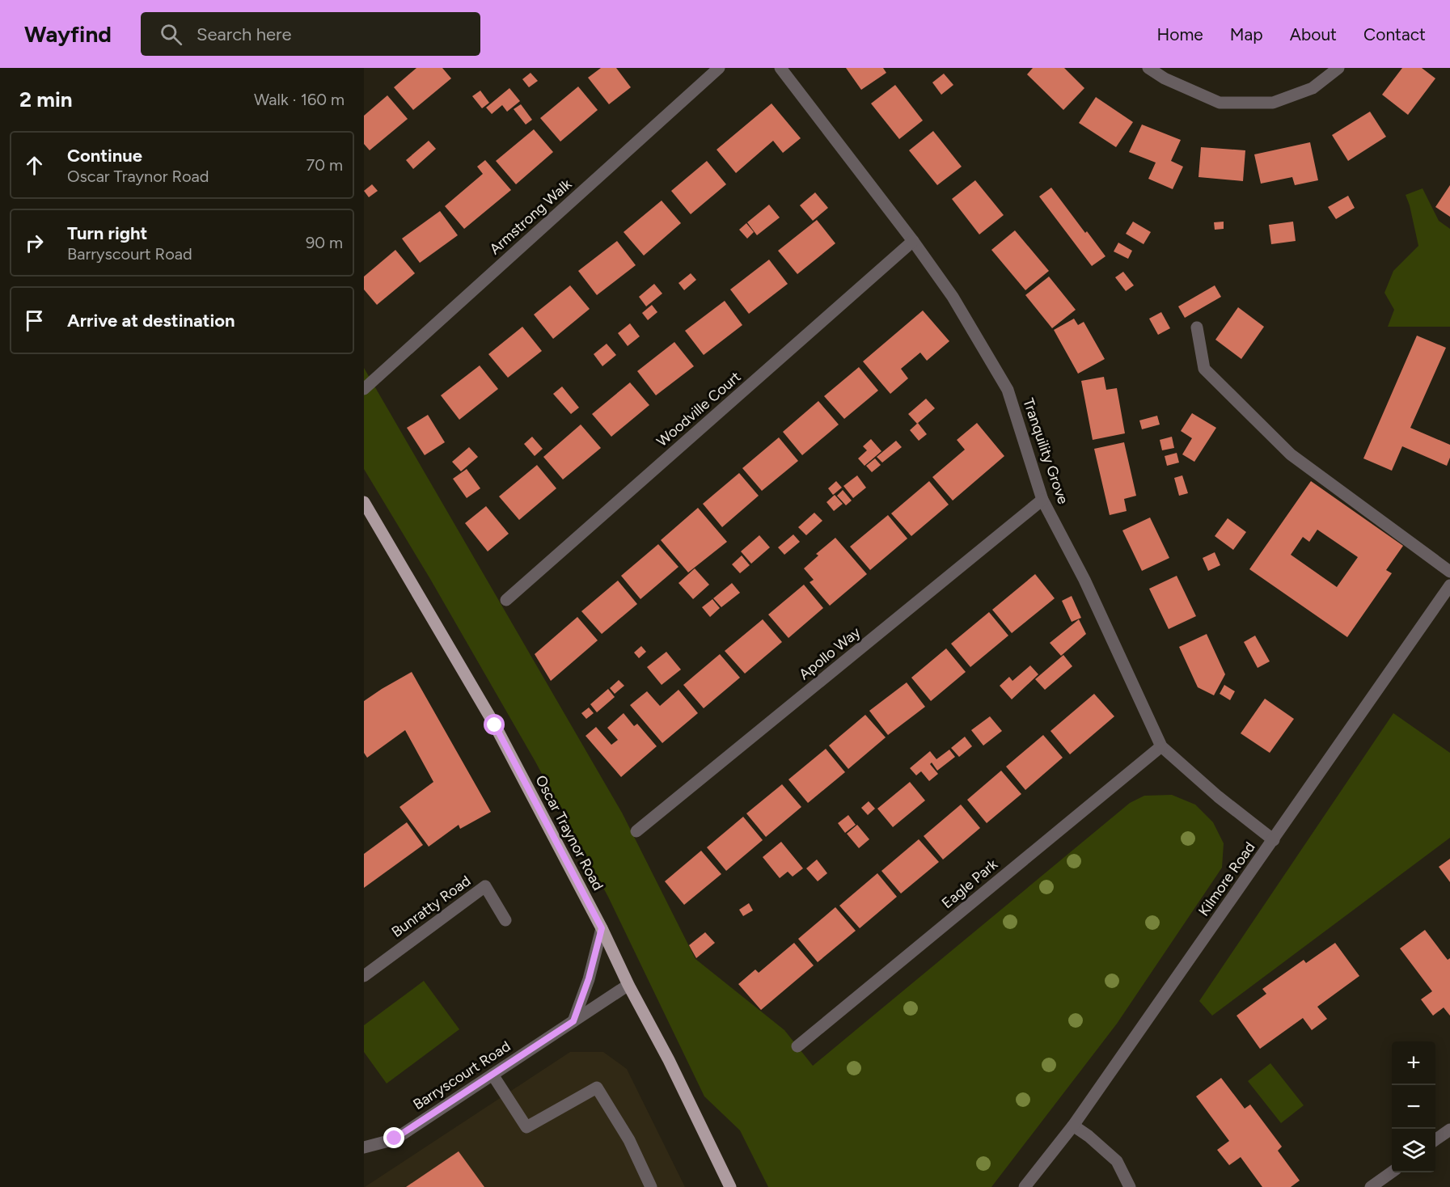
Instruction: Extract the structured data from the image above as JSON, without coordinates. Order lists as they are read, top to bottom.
{
  "streets": {
    "main road": ["Oscar Traynor Road"],
    "street": [
      "Armstrong Walk",
      "Woodville Court",
      "Tranquility Grove",
      "Apollo Way",
      "Kilmore Road",
      "Eagle Park",
      "Bunratty Road",
      "Barryscourt Road"
    ]
  },
  "crossings": [
    ["Woodville Court", "Tranquility Grove"],
    ["Tranquility Grove", "Apollo Way"],
    ["Tranquility Grove", "Kilmore Road"],
    ["Tranquility Grove", "Eagle Park"],
    ["Oscar Traynor Road", "Barryscourt Road"]
  ],
  "page": {
    "header": "Wayfind",
    "search": "Search here",
    "nav": [
      "Home",
      "Map",
      "About",
      "Contact"
    ],
    "heading": ["2 min", "Walk · 160 m"],
    "list": [
      ["Continue", "Oscar Traynor Road", "70 m"],
      ["Turn right", "Barryscourt Road", "90 m"],
      "Arrive at destination"
    ],
    "map_buttons": ["+", "−"]
  }
}
